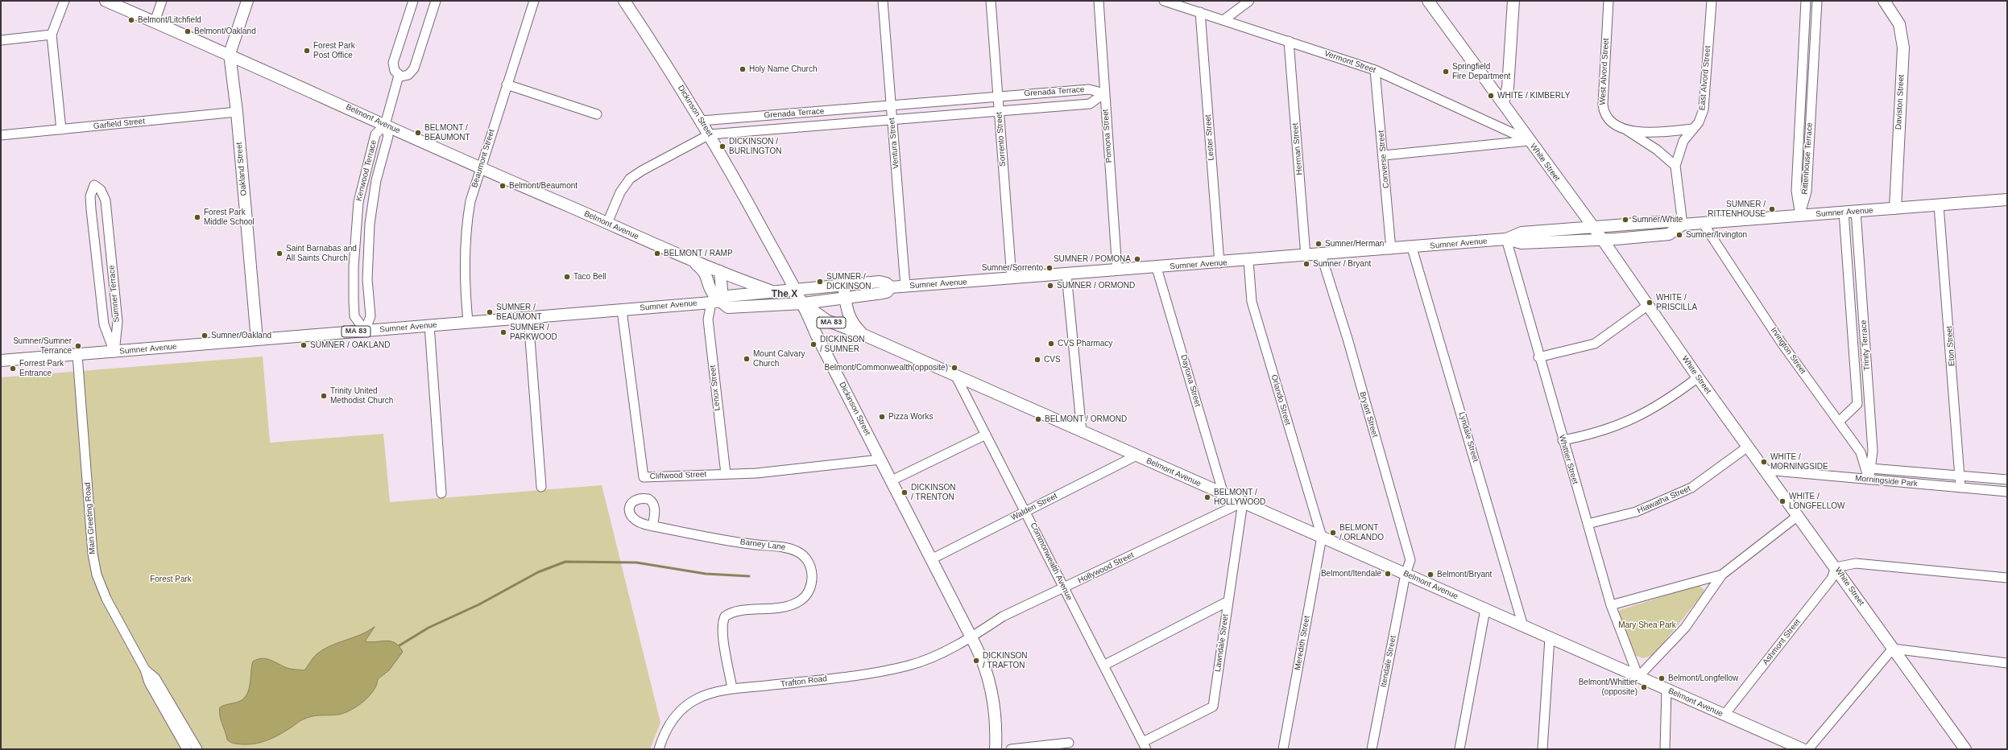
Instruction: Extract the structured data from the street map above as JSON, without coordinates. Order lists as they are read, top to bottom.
{
  "streets": {
    "main road": [
      "Daviston Street",
      "Dickinson Street",
      "Belmont Avenue",
      "White Street",
      "Oakland Street",
      "Sumner Avenue",
      "MA 83"
    ],
    "street": [
      "Vermont Street",
      "West Alvord Street",
      "East Alvord Street",
      "Grenada Terrace",
      "Garfield Street",
      "Pomona Street",
      "Lester Street",
      "Sorrento Street",
      "Ventura Street",
      "Herman Street",
      "Beaumont Street",
      "Rittenhouse Terrace",
      "Converse Street",
      "Kenwood Terrace",
      "Sumner Terrace",
      "Trinity Terrace",
      "Eton Street",
      "Irvington Street",
      "Daytona Street",
      "Lenox Street",
      "Orlando Street",
      "Bryant Street",
      "Lyndale Street",
      "Whittier Street",
      "Cliftwood Street",
      "Morningside Park",
      "Hiawatha Street",
      "Walden Street",
      "Main Greeting Road",
      "Barney Lane",
      "Commonwealth Avenue",
      "Hollywood Street",
      "Ashmont Street",
      "Lawndale Street",
      "Meredith Street",
      "Itendale Street",
      "Trafton Road"
    ]
  },
  "crossings": [
    ["Vermont Street", "Lester Street"],
    ["Vermont Street", "Herman Street"],
    ["Vermont Street", "Converse Street"],
    ["Vermont Street", "White Street"],
    ["West Alvord Street", "East Alvord Street"],
    ["East Alvord Street", "Sumner Avenue"],
    ["Grenada Terrace", "Dickinson Street"],
    ["Grenada Terrace", "Pomona Street"],
    ["Grenada Terrace", "Sorrento Street"],
    ["Grenada Terrace", "Ventura Street"],
    ["Daviston Street", "Sumner Avenue"],
    ["Dickinson Street", "Belmont Avenue"],
    ["Dickinson Street", "Sumner Avenue"],
    ["Dickinson Street", "Cliftwood Street"],
    ["Dickinson Street", "Walden Street"],
    ["Dickinson Street", "Hollywood Street"],
    ["Dickinson Street", "Trafton Road"],
    ["Belmont Avenue", "Beaumont Street"],
    ["Belmont Avenue", "Oakland Street"],
    ["Belmont Avenue", "Kenwood Terrace"],
    ["Belmont Avenue", "Sumner Avenue"],
    ["Belmont Avenue", "Daytona Street"],
    ["Belmont Avenue", "Lenox Street"],
    ["Belmont Avenue", "Orlando Street"],
    ["Belmont Avenue", "Bryant Street"],
    ["Belmont Avenue", "Lyndale Street"],
    ["Belmont Avenue", "Whittier Street"],
    ["Belmont Avenue", "Walden Street"],
    ["Belmont Avenue", "Commonwealth Avenue"],
    ["Belmont Avenue", "Hollywood Street"],
    ["Belmont Avenue", "Ashmont Street"],
    ["Belmont Avenue", "Lawndale Street"],
    ["Belmont Avenue", "Meredith Street"],
    ["Belmont Avenue", "Itendale Street"],
    ["Garfield Street", "Oakland Street"],
    ["Pomona Street", "Sumner Avenue"],
    ["Lester Street", "Sumner Avenue"],
    ["Sorrento Street", "Sumner Avenue"],
    ["Ventura Street", "Sumner Avenue"],
    ["Herman Street", "Sumner Avenue"],
    ["Beaumont Street", "Sumner Avenue"],
    ["Rittenhouse Terrace", "Sumner Avenue"],
    ["Converse Street", "Sumner Avenue"],
    ["White Street", "Sumner Avenue"],
    ["White Street", "Morningside Park"],
    ["White Street", "Hiawatha Street"],
    ["White Street", "Ashmont Street"],
    ["Oakland Street", "Sumner Avenue"],
    ["Kenwood Terrace", "Sumner Avenue"],
    ["Sumner Avenue", "Sumner Terrace"],
    ["Sumner Avenue", "Trinity Terrace"],
    ["Sumner Avenue", "Eton Street"],
    ["Sumner Avenue", "Irvington Street"],
    ["Sumner Avenue", "Daytona Street"],
    ["Sumner Avenue", "Lenox Street"],
    ["Sumner Avenue", "Orlando Street"],
    ["Sumner Avenue", "Bryant Street"],
    ["Sumner Avenue", "Lyndale Street"],
    ["Sumner Avenue", "Whittier Street"],
    ["Sumner Avenue", "Cliftwood Street"],
    ["Sumner Avenue", "Main Greeting Road"],
    ["Trinity Terrace", "Irvington Street"],
    ["Trinity Terrace", "Morningside Park"],
    ["Eton Street", "Morningside Park"],
    ["Irvington Street", "Morningside Park"],
    ["Lenox Street", "Cliftwood Street"],
    ["Orlando Street", "Meredith Street"],
    ["Bryant Street", "Itendale Street"],
    ["Whittier Street", "Hiawatha Street"],
    ["Walden Street", "Commonwealth Avenue"],
    ["Barney Lane", "Trafton Road"],
    ["Commonwealth Avenue", "Hollywood Street"],
    ["Commonwealth Avenue", "Lawndale Street"],
    ["Hollywood Street", "Lawndale Street"],
    ["Hollywood Street", "Trafton Road"]
  ],
  "districts": ["The X"],
  "parks": ["Forest Park", "Mary Shea Park"],
  "places": [
    "Belmont/Litchfield",
    "Belmont/Oakland",
    "Forest Park Post Office",
    "Holy Name Church",
    "Springfield Fire Department",
    "WHITE / KIMBERLY",
    "BELMONT / BEAUMONT",
    "DICKINSON / BURLINGTON",
    "Belmont/Beaumont",
    "SUMNER / RITTENHOUSE",
    "Forest Park Middle School",
    "Sumner/White",
    "Sumner/Irvington",
    "Sumner/Herman",
    "Saint Barnabas and All Saints Church",
    "BELMONT / RAMP",
    "SUMNER / POMONA",
    "Sumner / Bryant",
    "Sumner/Sorrento",
    "Taco Bell",
    "SUMNER / DICKINSON",
    "SUMNER / ORMOND",
    "WHITE / PRISCILLA",
    "SUMNER / BEAUMONT",
    "SUMNER / PARKWOOD",
    "Sumner/Oakland",
    "CVS Pharmacy",
    "DICKINSON / SUMNER",
    "SUMNER / OAKLAND",
    "Sumner/Sumner Terrance",
    "Mount Calvary Church",
    "CVS",
    "Belmont/Commonwealth(opposite)",
    "Forrest Park Entrance",
    "Trinity United Methodist Church",
    "Pizza Works",
    "BELMONT / ORMOND",
    "WHITE / MORNINGSIDE",
    "DICKINSON / TRENTON",
    "BELMONT / HOLLYWOOD",
    "WHITE / LONGFELLOW",
    "BELMONT / ORLANDO",
    "Belmont/Itendale",
    "Belmont/Bryant",
    "DICKINSON / TRAFTON",
    "Belmont/Longfellow",
    "Belmont/Whittier (opposite)"
  ]
}
